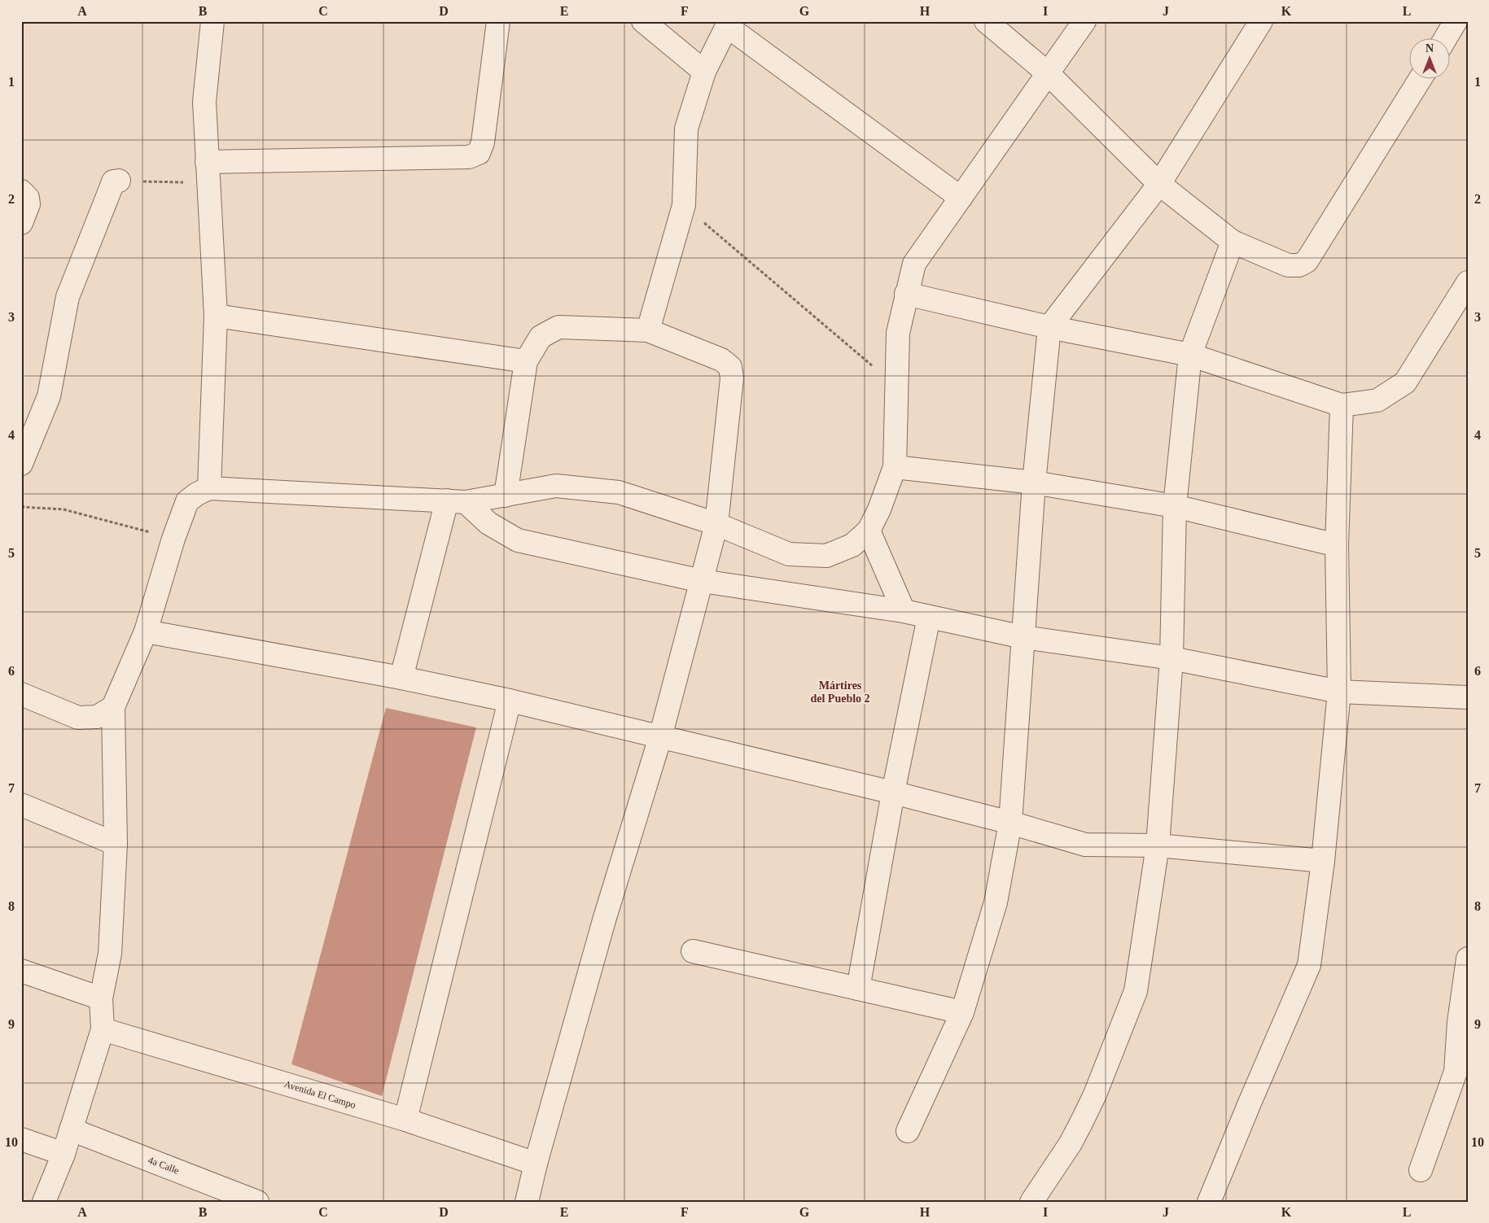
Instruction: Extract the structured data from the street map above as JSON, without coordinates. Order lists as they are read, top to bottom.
{
  "streets": {
    "street": ["Avenida El Campo", "4a Calle"]
  },
  "districts": ["Mártires del Pueblo 2"],
  "north": "top",
  "grid": {
    "columns": [
      "A",
      "B",
      "C",
      "D",
      "E",
      "F",
      "G",
      "H",
      "I",
      "J",
      "K",
      "L"
    ],
    "rows": [
      "1",
      "2",
      "3",
      "4",
      "5",
      "6",
      "7",
      "8",
      "9",
      "10"
    ]
  }
}
